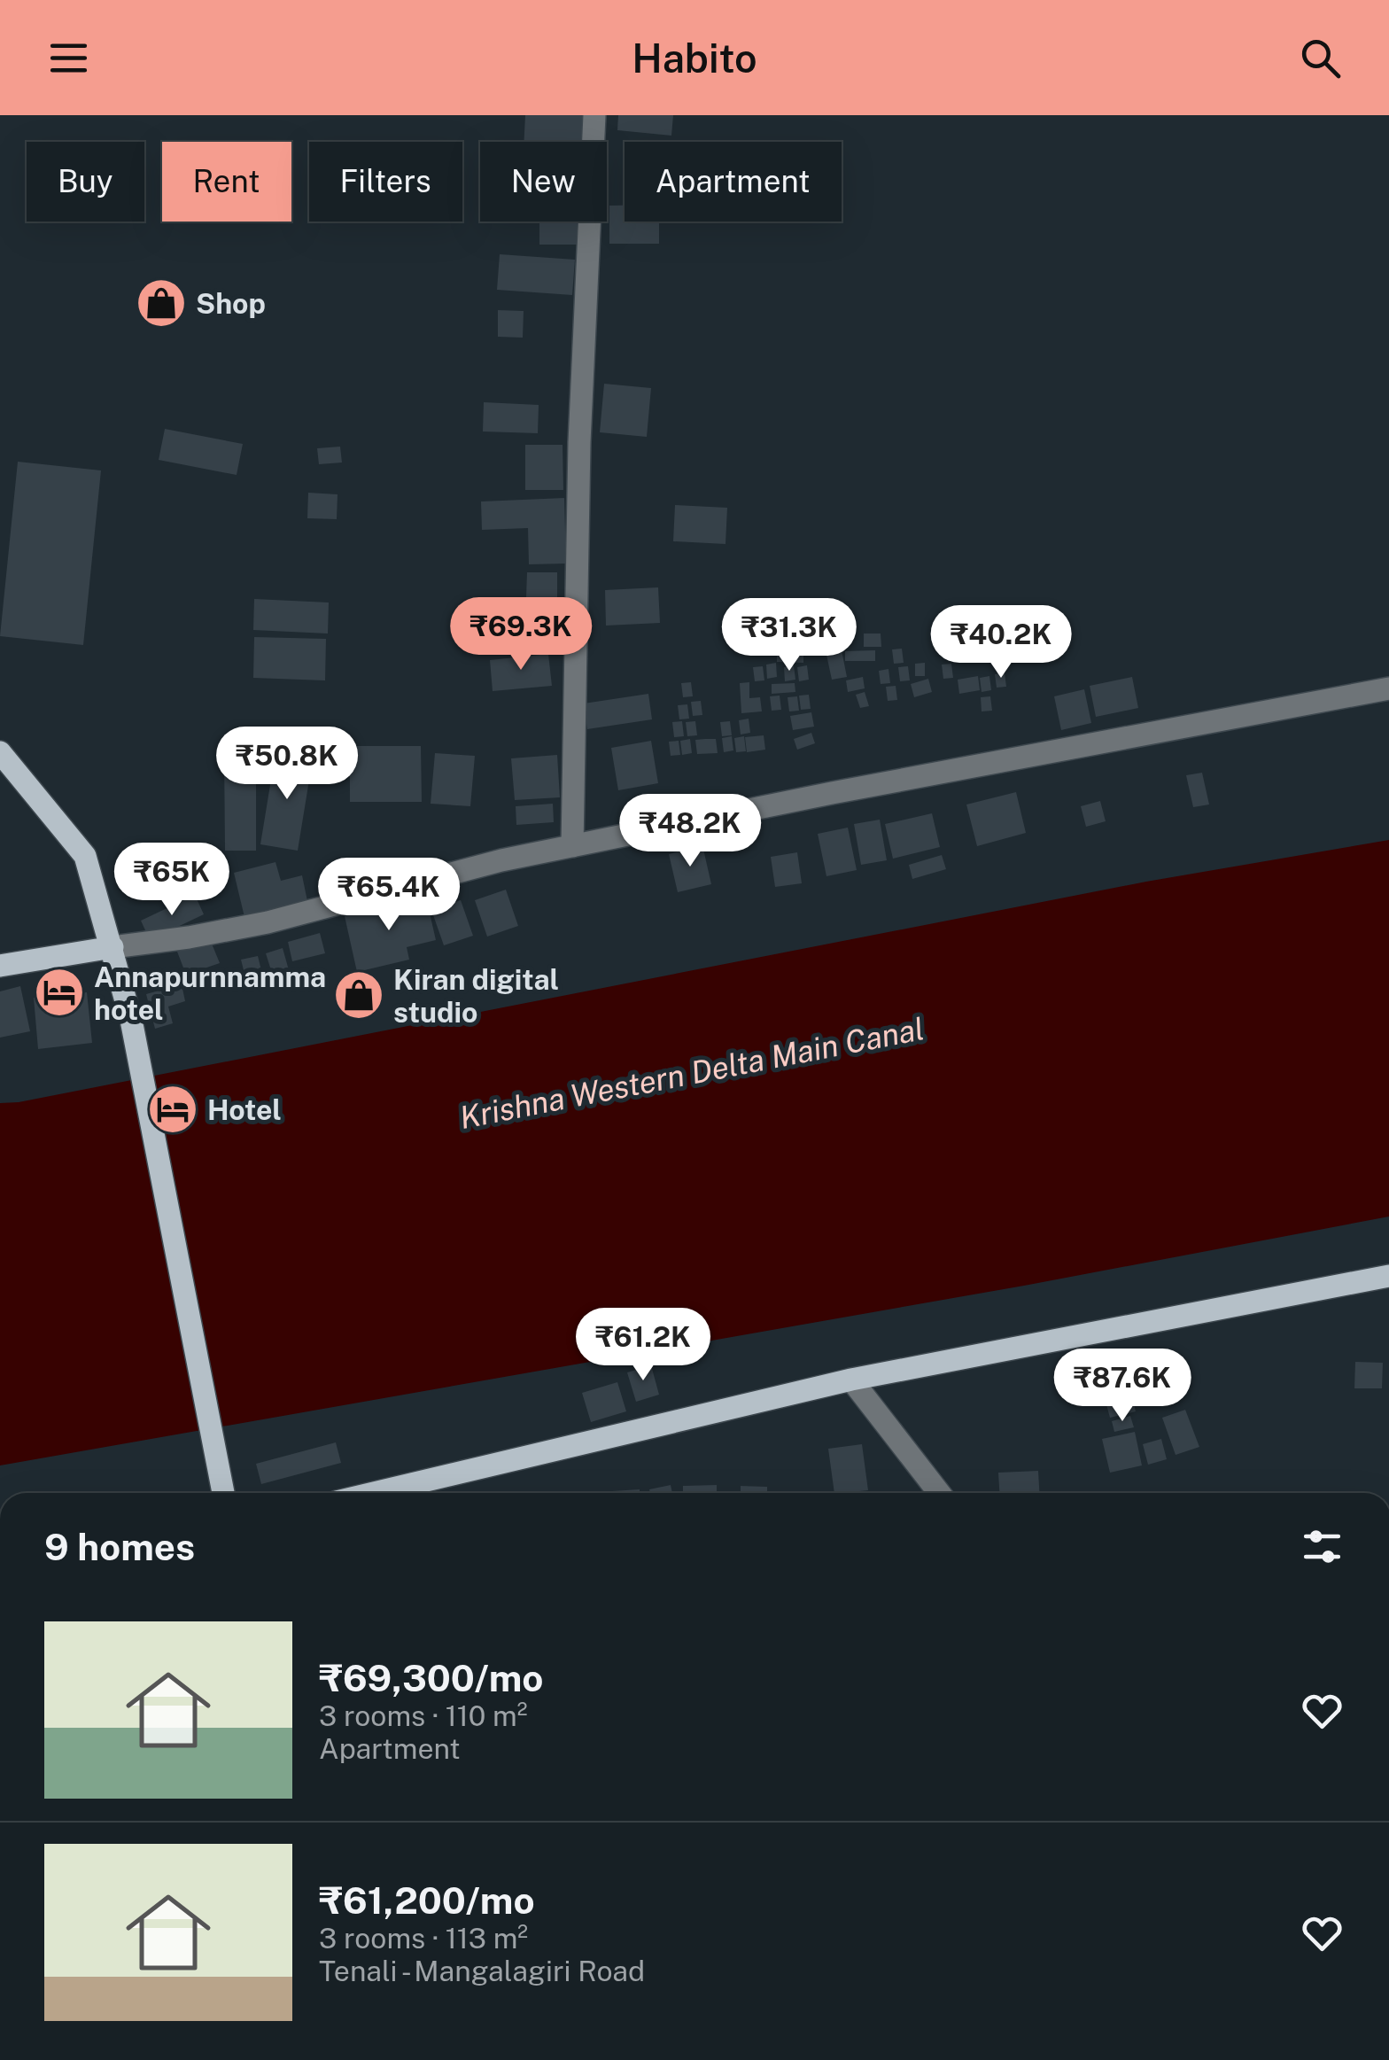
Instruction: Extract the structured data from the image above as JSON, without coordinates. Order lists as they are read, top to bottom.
{
  "water": ["Krishna Western Delta Main Canal"],
  "places": {
    "shop": ["Shop", "Kiran digital studio"],
    "hotel": ["Annapurnnamma hotel", "Hotel"]
  },
  "page": {
    "header": "Habito",
    "chip": [
      "Buy",
      "Rent",
      "Filters",
      "New",
      "Apartment"
    ],
    "price": [
      "₹69.3K",
      "₹31.3K",
      "₹40.2K",
      "₹50.8K",
      "₹48.2K",
      "₹65K",
      "₹65.4K",
      "₹61.2K",
      "₹87.6K"
    ],
    "heading": "9 homes",
    "list": [
      {
        "name": "₹69,300/mo",
        "note": "3 rooms · 110 m² · Apartment"
      },
      {
        "name": "₹61,200/mo",
        "note": "3 rooms · 113 m² · Tenali - Mangalagiri Road"
      }
    ]
  }
}
